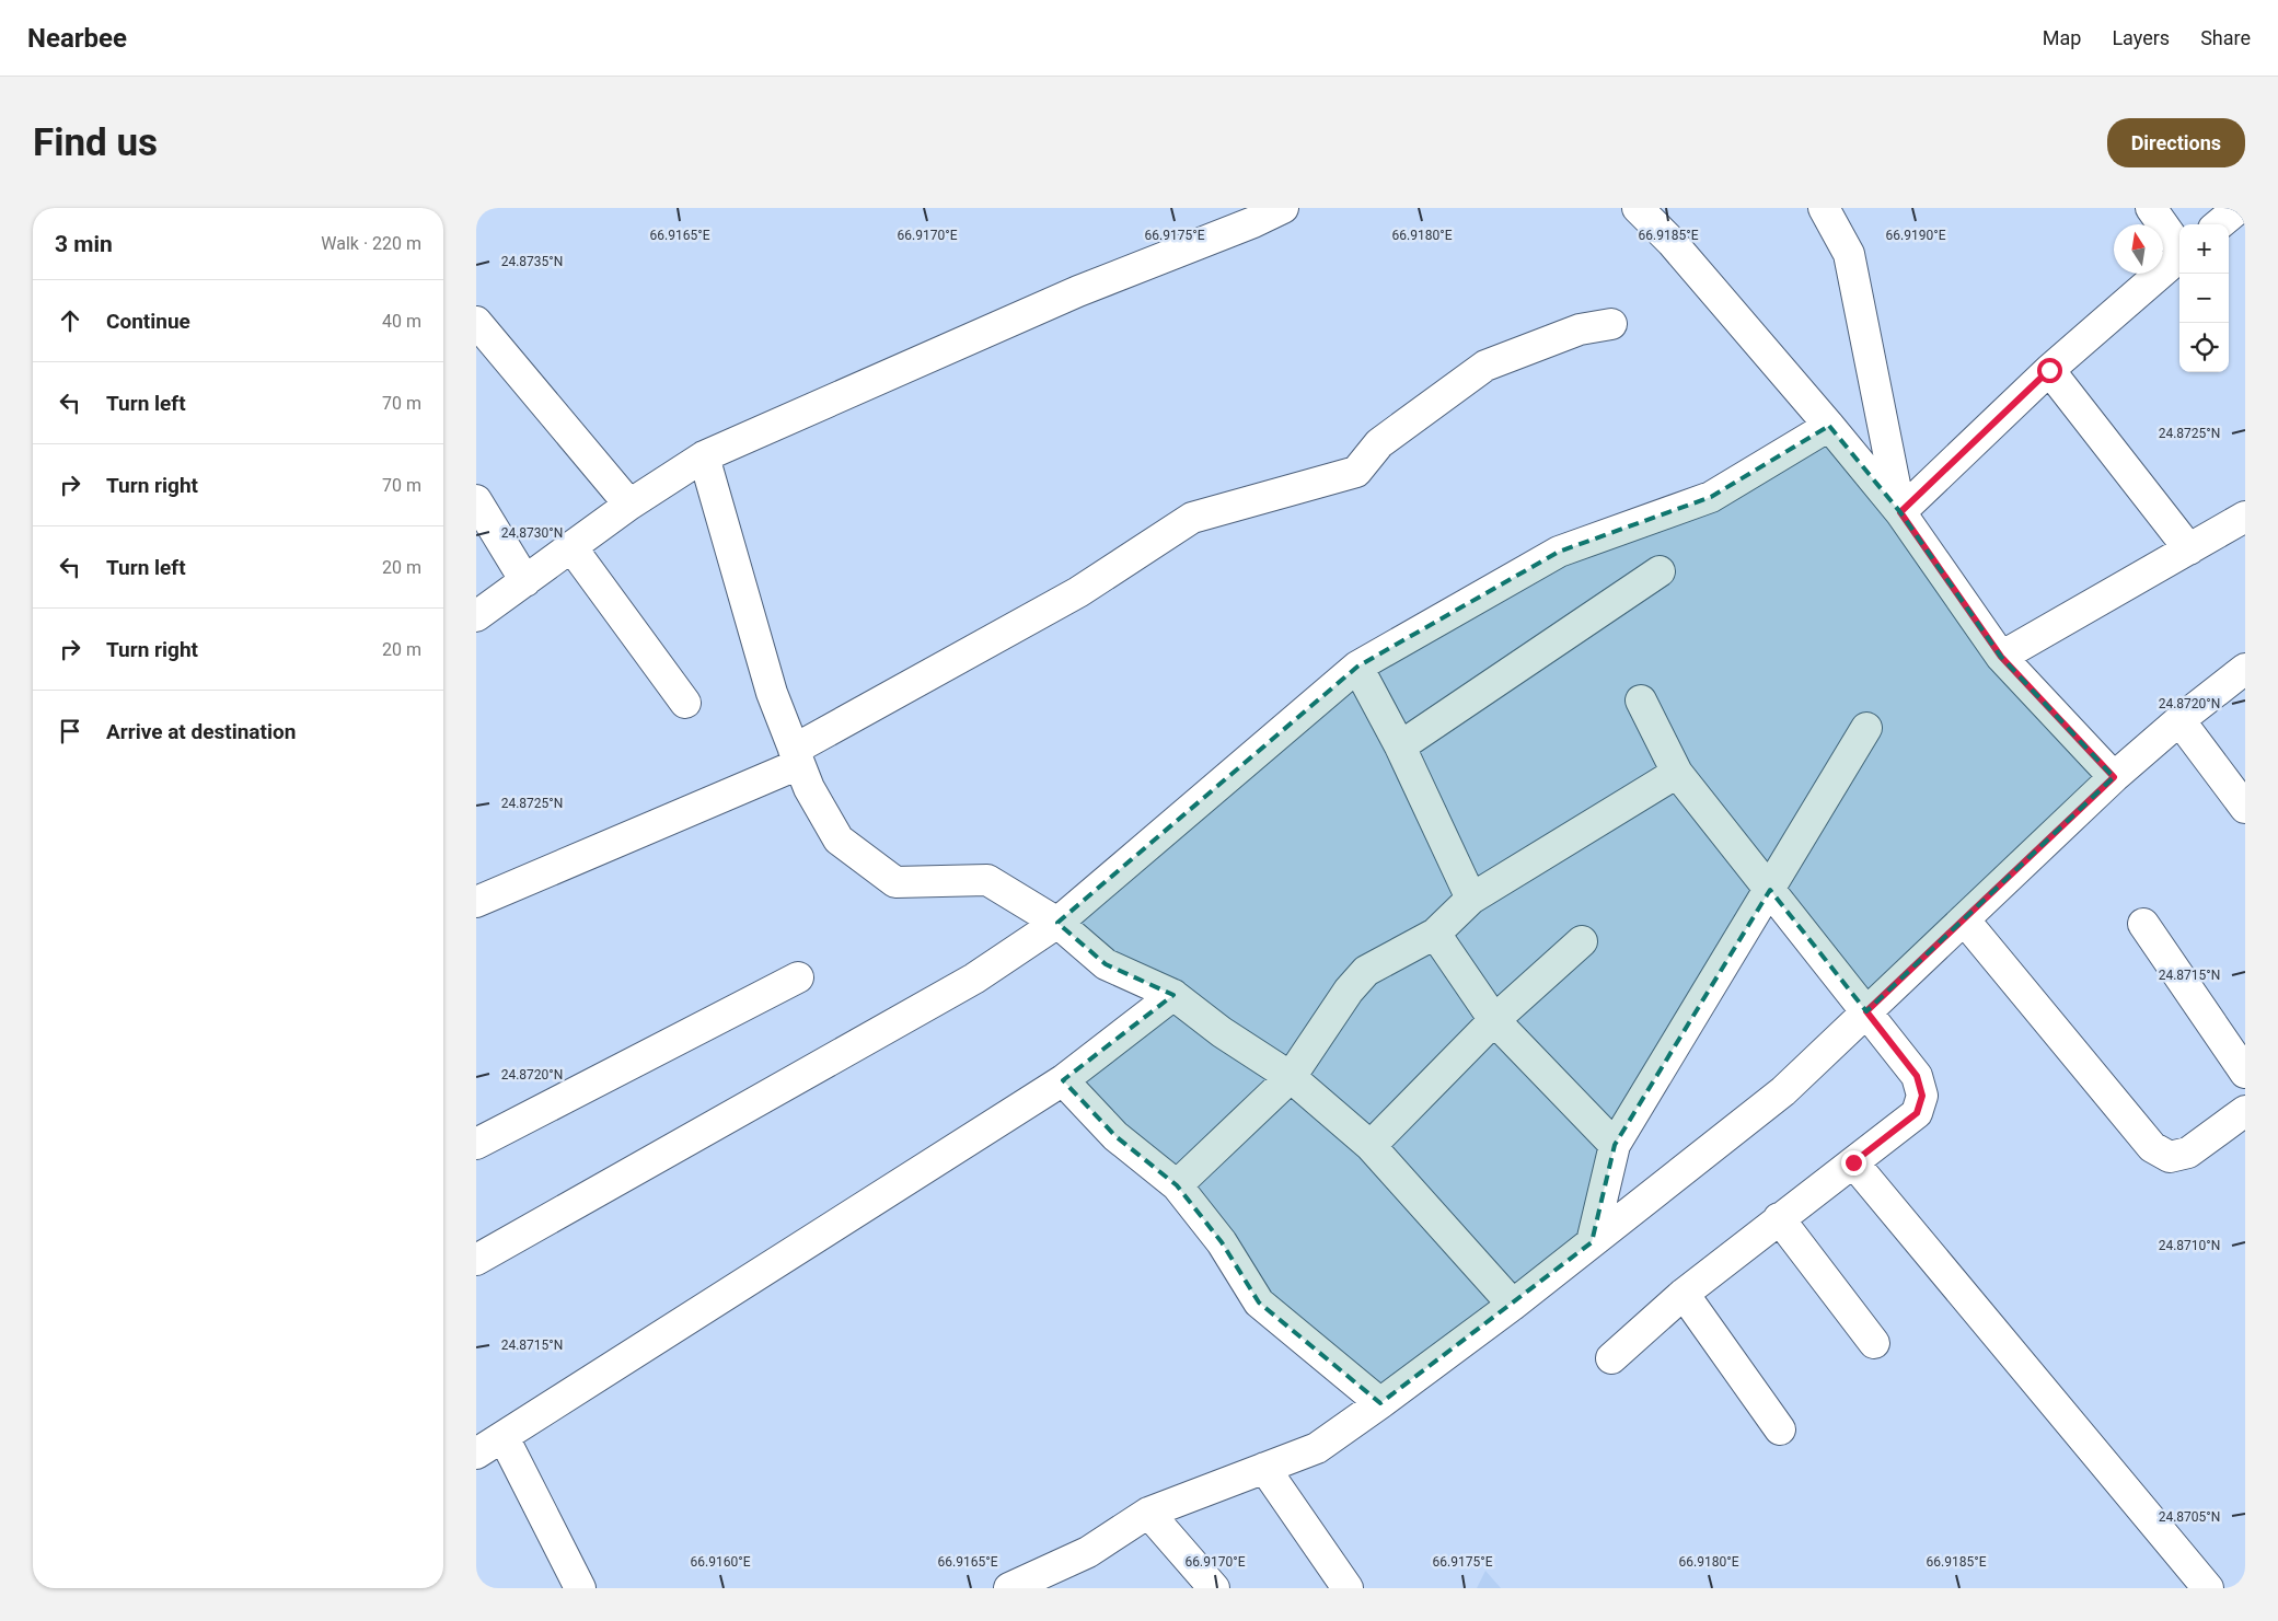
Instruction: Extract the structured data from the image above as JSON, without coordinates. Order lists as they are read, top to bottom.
{
  "north": "top",
  "page": {
    "header": "Nearbee",
    "nav": ["Map", "Layers", "Share"],
    "buttons": "Directions",
    "title": "Find us",
    "heading": ["3 min", "Walk · 220 m"],
    "map_buttons": ["+", "−"],
    "list": [
      ["Continue", "40 m"],
      ["Turn left", "70 m"],
      ["Turn right", "70 m"],
      ["Turn left", "20 m"],
      ["Turn right", "20 m"],
      "Arrive at destination"
    ]
  },
  "coordinates": [
    "66.9165°E",
    "66.9170°E",
    "66.9175°E",
    "66.9180°E",
    "66.9185°E",
    "66.9190°E",
    "24.8735°N",
    "24.8725°N",
    "24.8730°N",
    "24.8720°N",
    "24.8715°N",
    "24.8710°N",
    "24.8705°N",
    "66.9160°E"
  ]
}
